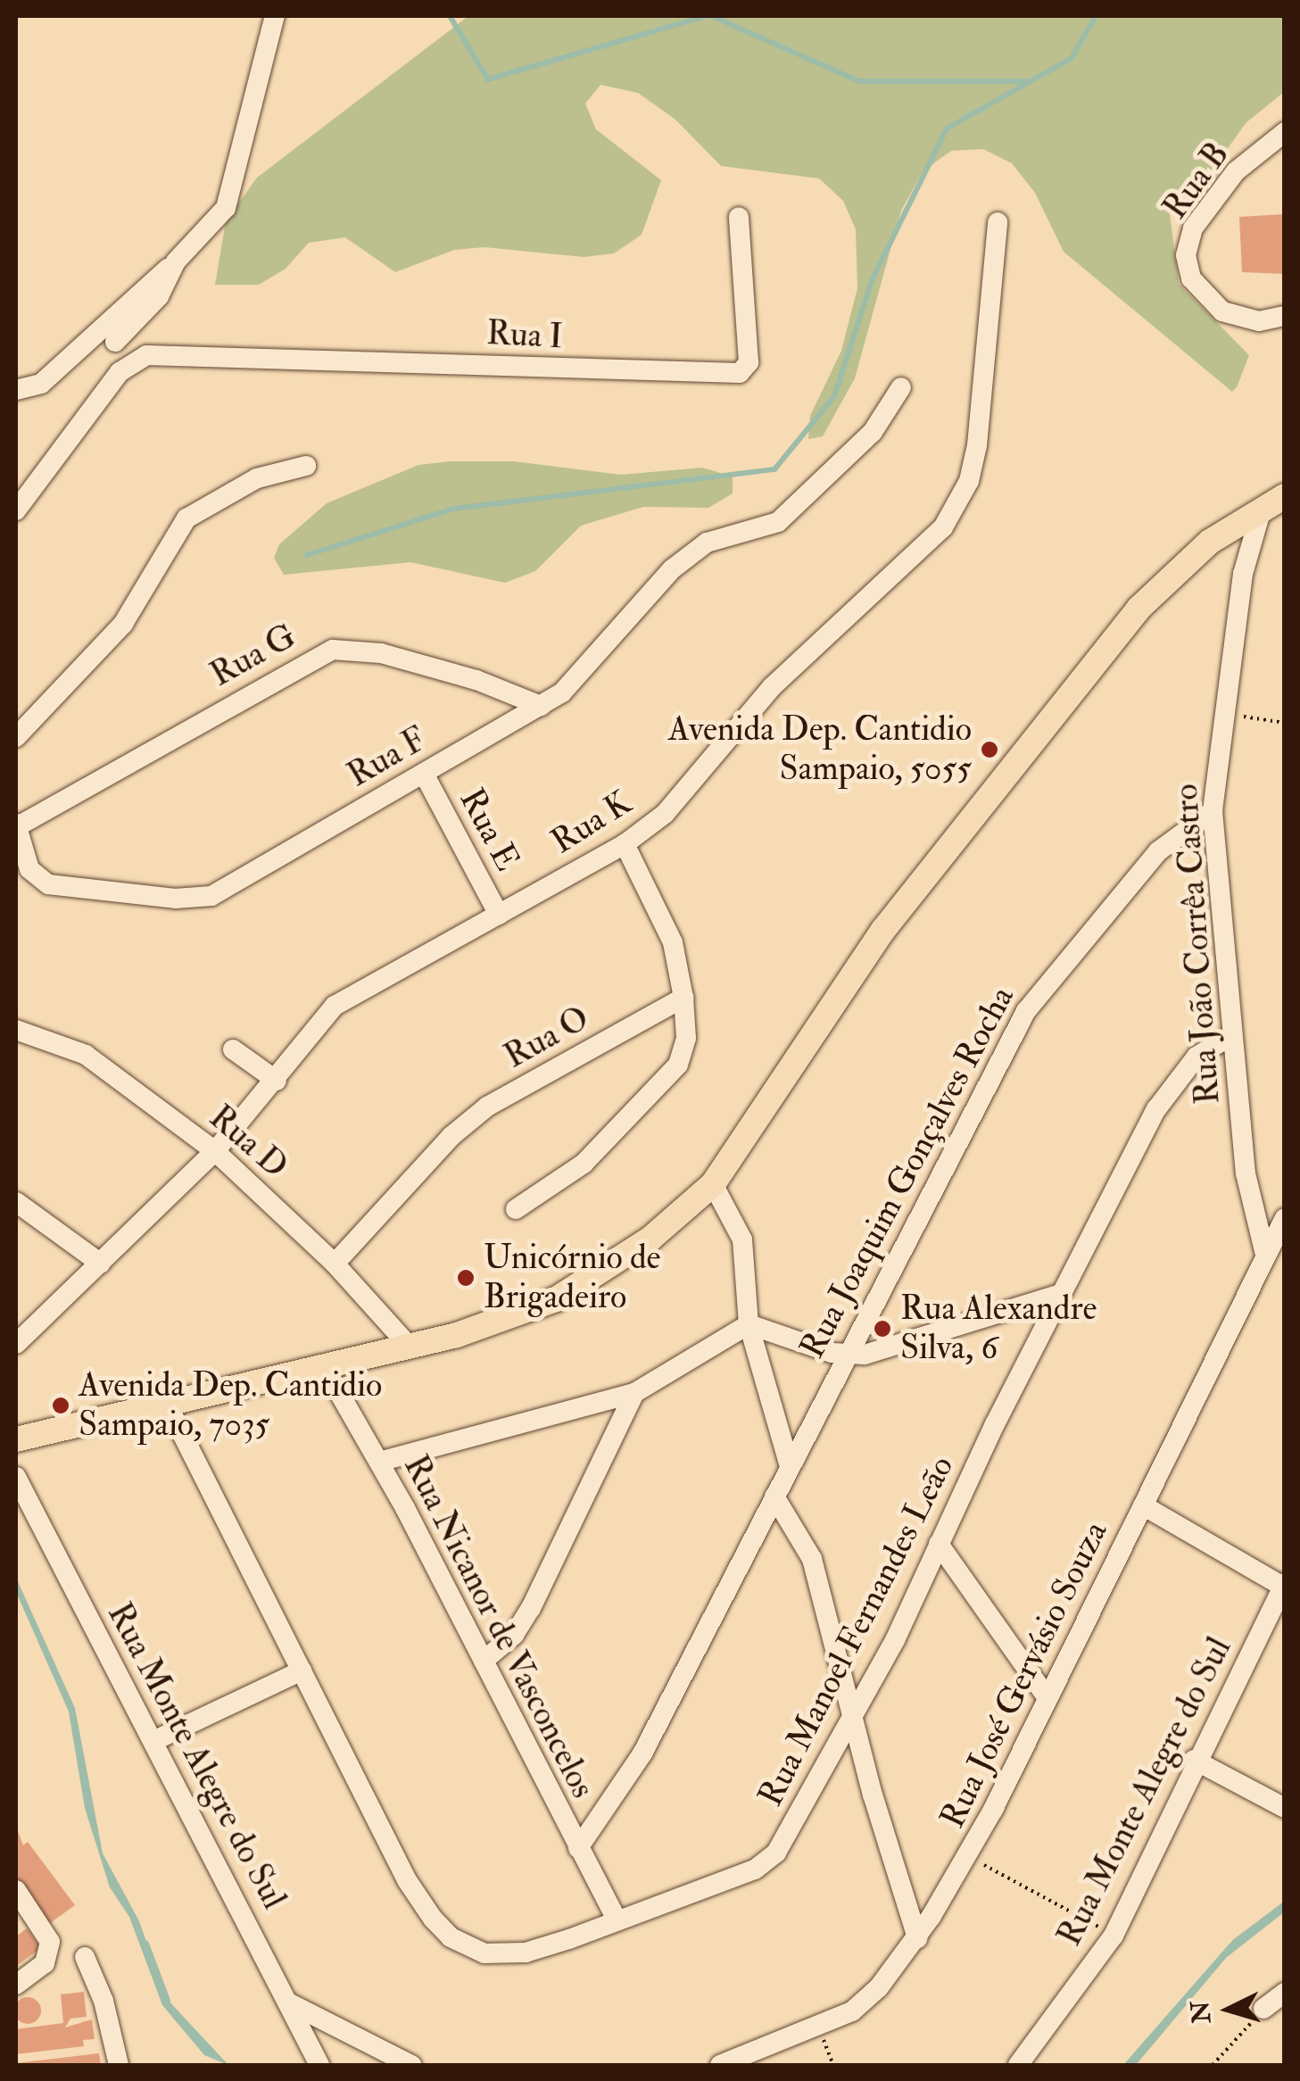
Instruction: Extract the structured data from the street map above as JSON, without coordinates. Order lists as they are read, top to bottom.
{
  "streets": {
    "street": [
      "Rua B",
      "Rua I",
      "Rua G",
      "Rua F",
      "Rua K",
      "Rua E",
      "Rua João Corrêa Castro",
      "Rua O",
      "Rua D",
      "Rua Joaquim Gonçalves Rocha",
      "Rua Nicanor de Vasconcelos",
      "Rua Manoel Fernandes Leão",
      "Rua José Gervásio Souza",
      "Rua Monte Alegre do Sul"
    ]
  },
  "crossings": [
    ["Rua G", "Rua F"],
    ["Rua F", "Rua E"],
    ["Rua K", "Rua E"],
    ["Rua K", "Rua D"],
    ["Rua João Corrêa Castro", "Rua Joaquim Gonçalves Rocha"],
    ["Rua João Corrêa Castro", "Rua Manoel Fernandes Leão"],
    ["Rua João Corrêa Castro", "Rua José Gervásio Souza"],
    ["Rua O", "Rua D"],
    ["Rua Joaquim Gonçalves Rocha", "Rua Nicanor de Vasconcelos"],
    ["Rua Nicanor de Vasconcelos", "Rua Manoel Fernandes Leão"]
  ],
  "places": [
    "Avenida Dep. Cantidio Sampaio, 5055",
    "Unicórnio de Brigadeiro",
    "Rua Alexandre Silva, 6",
    "Avenida Dep. Cantidio Sampaio, 7035"
  ],
  "north": "left"
}
